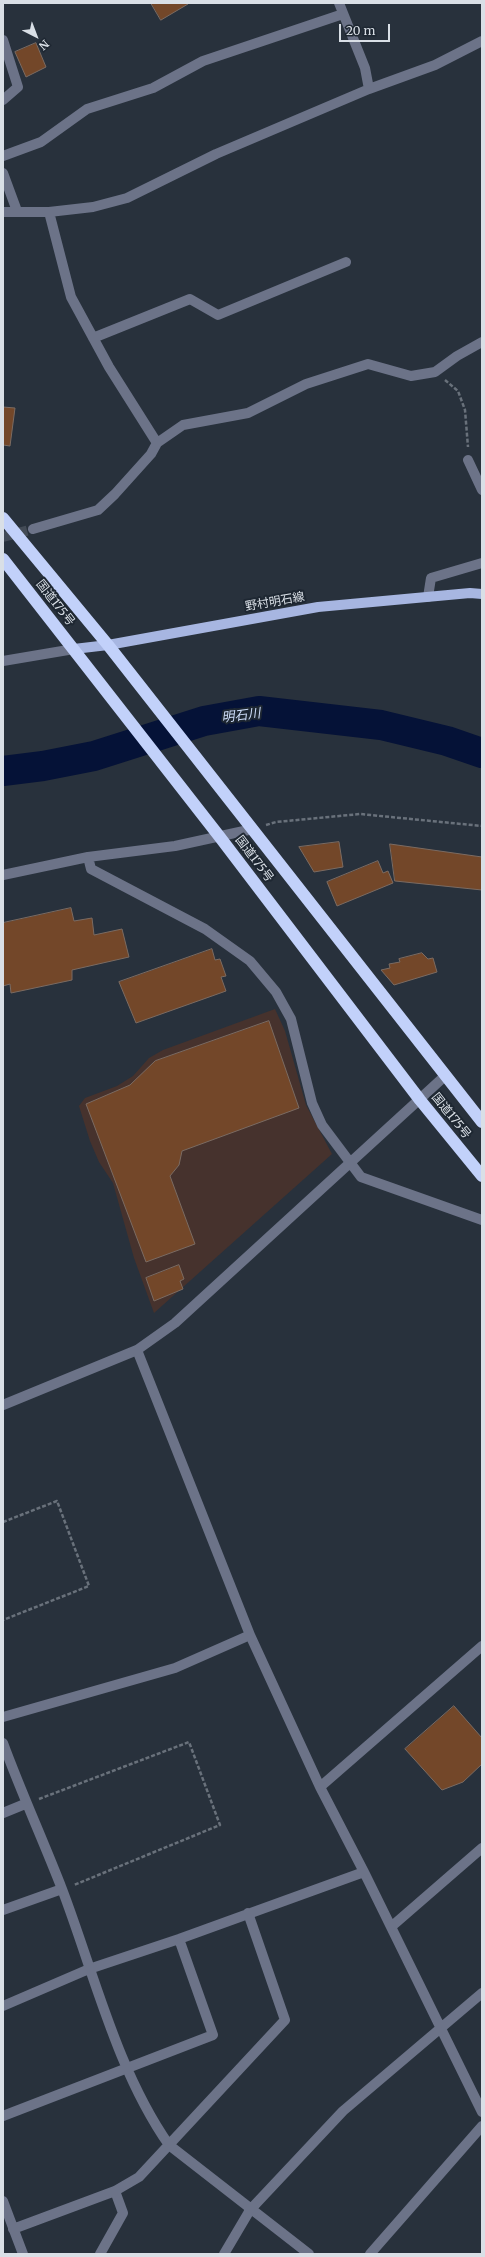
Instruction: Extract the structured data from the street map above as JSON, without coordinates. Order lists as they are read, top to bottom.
{
  "streets": {
    "highway": ["国道175号"],
    "main road": ["野村明石線"]
  },
  "crossings": [
    ["野村明石線", "国道175号"]
  ],
  "water": ["明石川"],
  "scale_bar": "20 m",
  "north": "bottom right"
}
